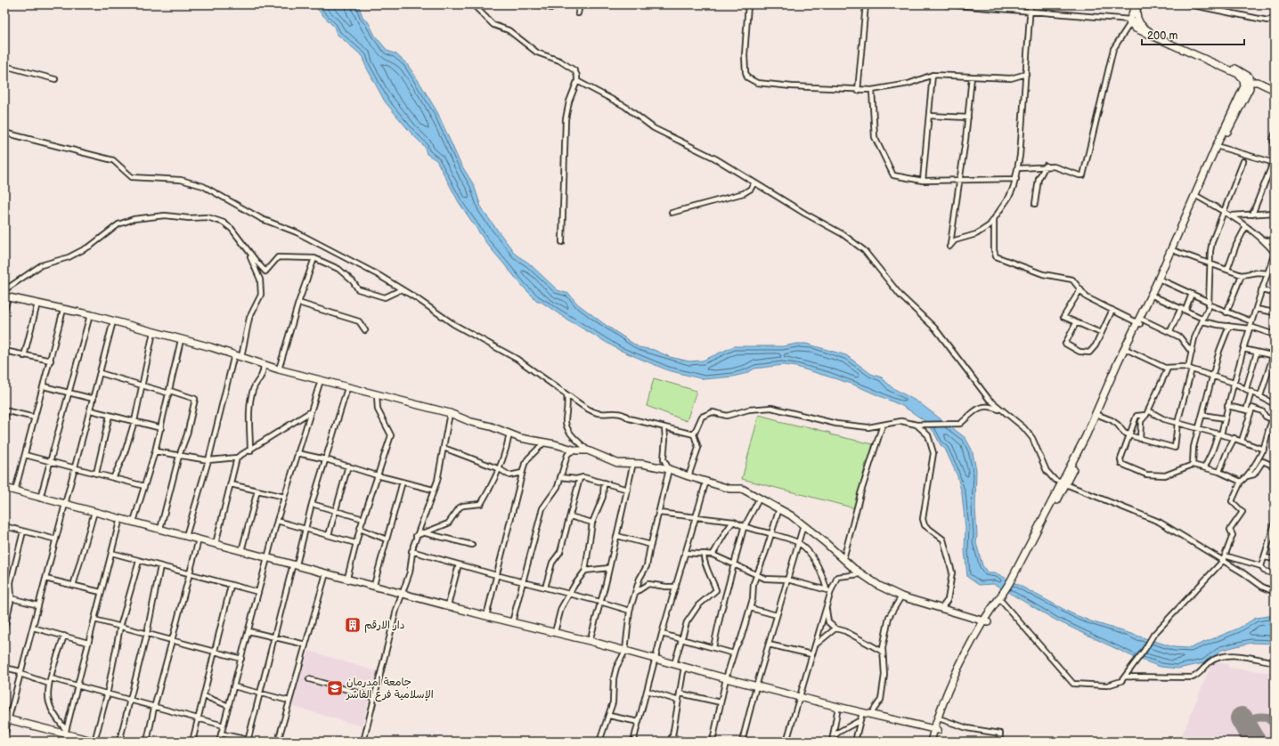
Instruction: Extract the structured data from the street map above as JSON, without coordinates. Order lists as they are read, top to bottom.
{
  "places": {
    "building": ["دار الارقم"],
    "school or university": ["جامعة أمدرمان الإسلامية فرع الفاشر"]
  },
  "scale_bar": "200 m"
}
